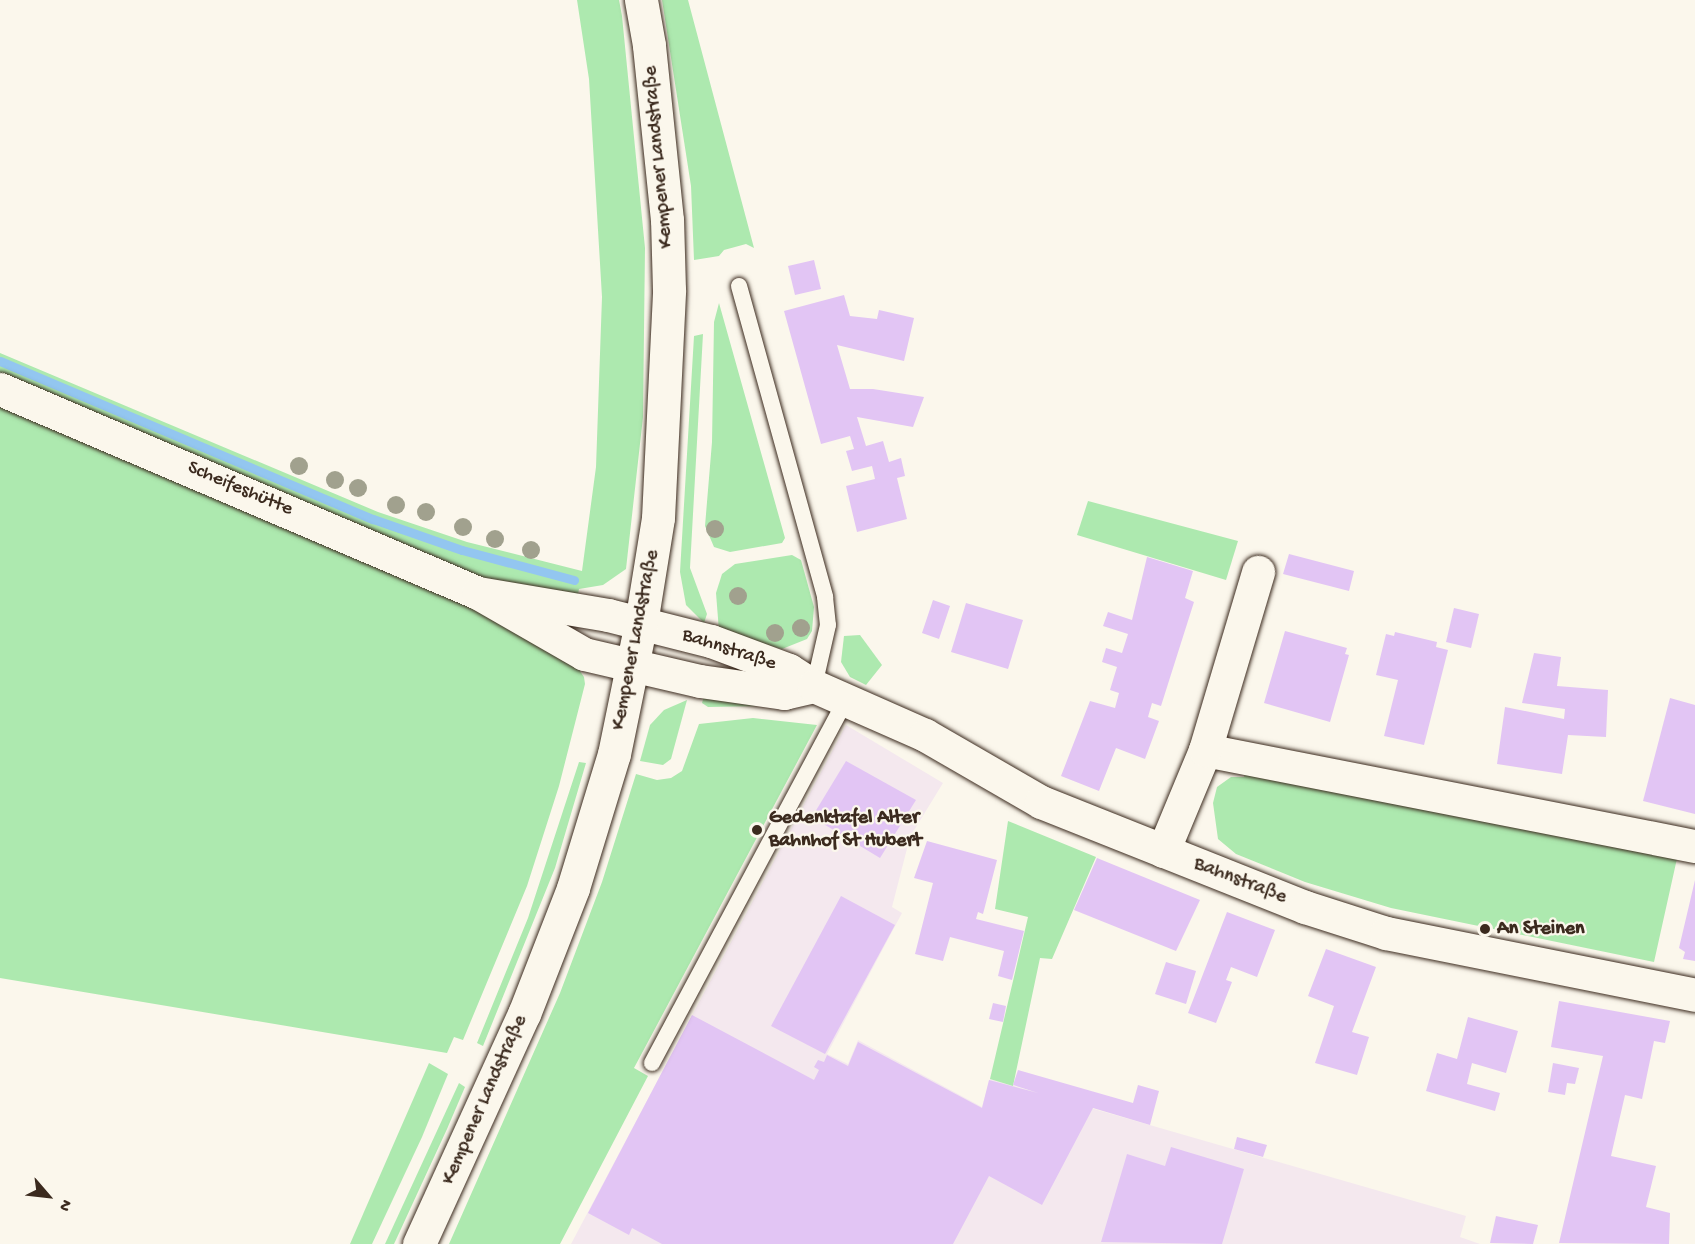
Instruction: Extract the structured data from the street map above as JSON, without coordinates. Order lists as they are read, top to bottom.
{
  "streets": {
    "street": ["Kempener Landstraße", "Scheifeshütte", "Bahnstraße"]
  },
  "crossings": [
    ["Kempener Landstraße", "Scheifeshütte"],
    ["Kempener Landstraße", "Bahnstraße"],
    ["Scheifeshütte", "Bahnstraße"]
  ],
  "places": ["Gedenktafel Alter Bahnhof St Hubert", "An Steinen"],
  "north": "bottom right"
}
